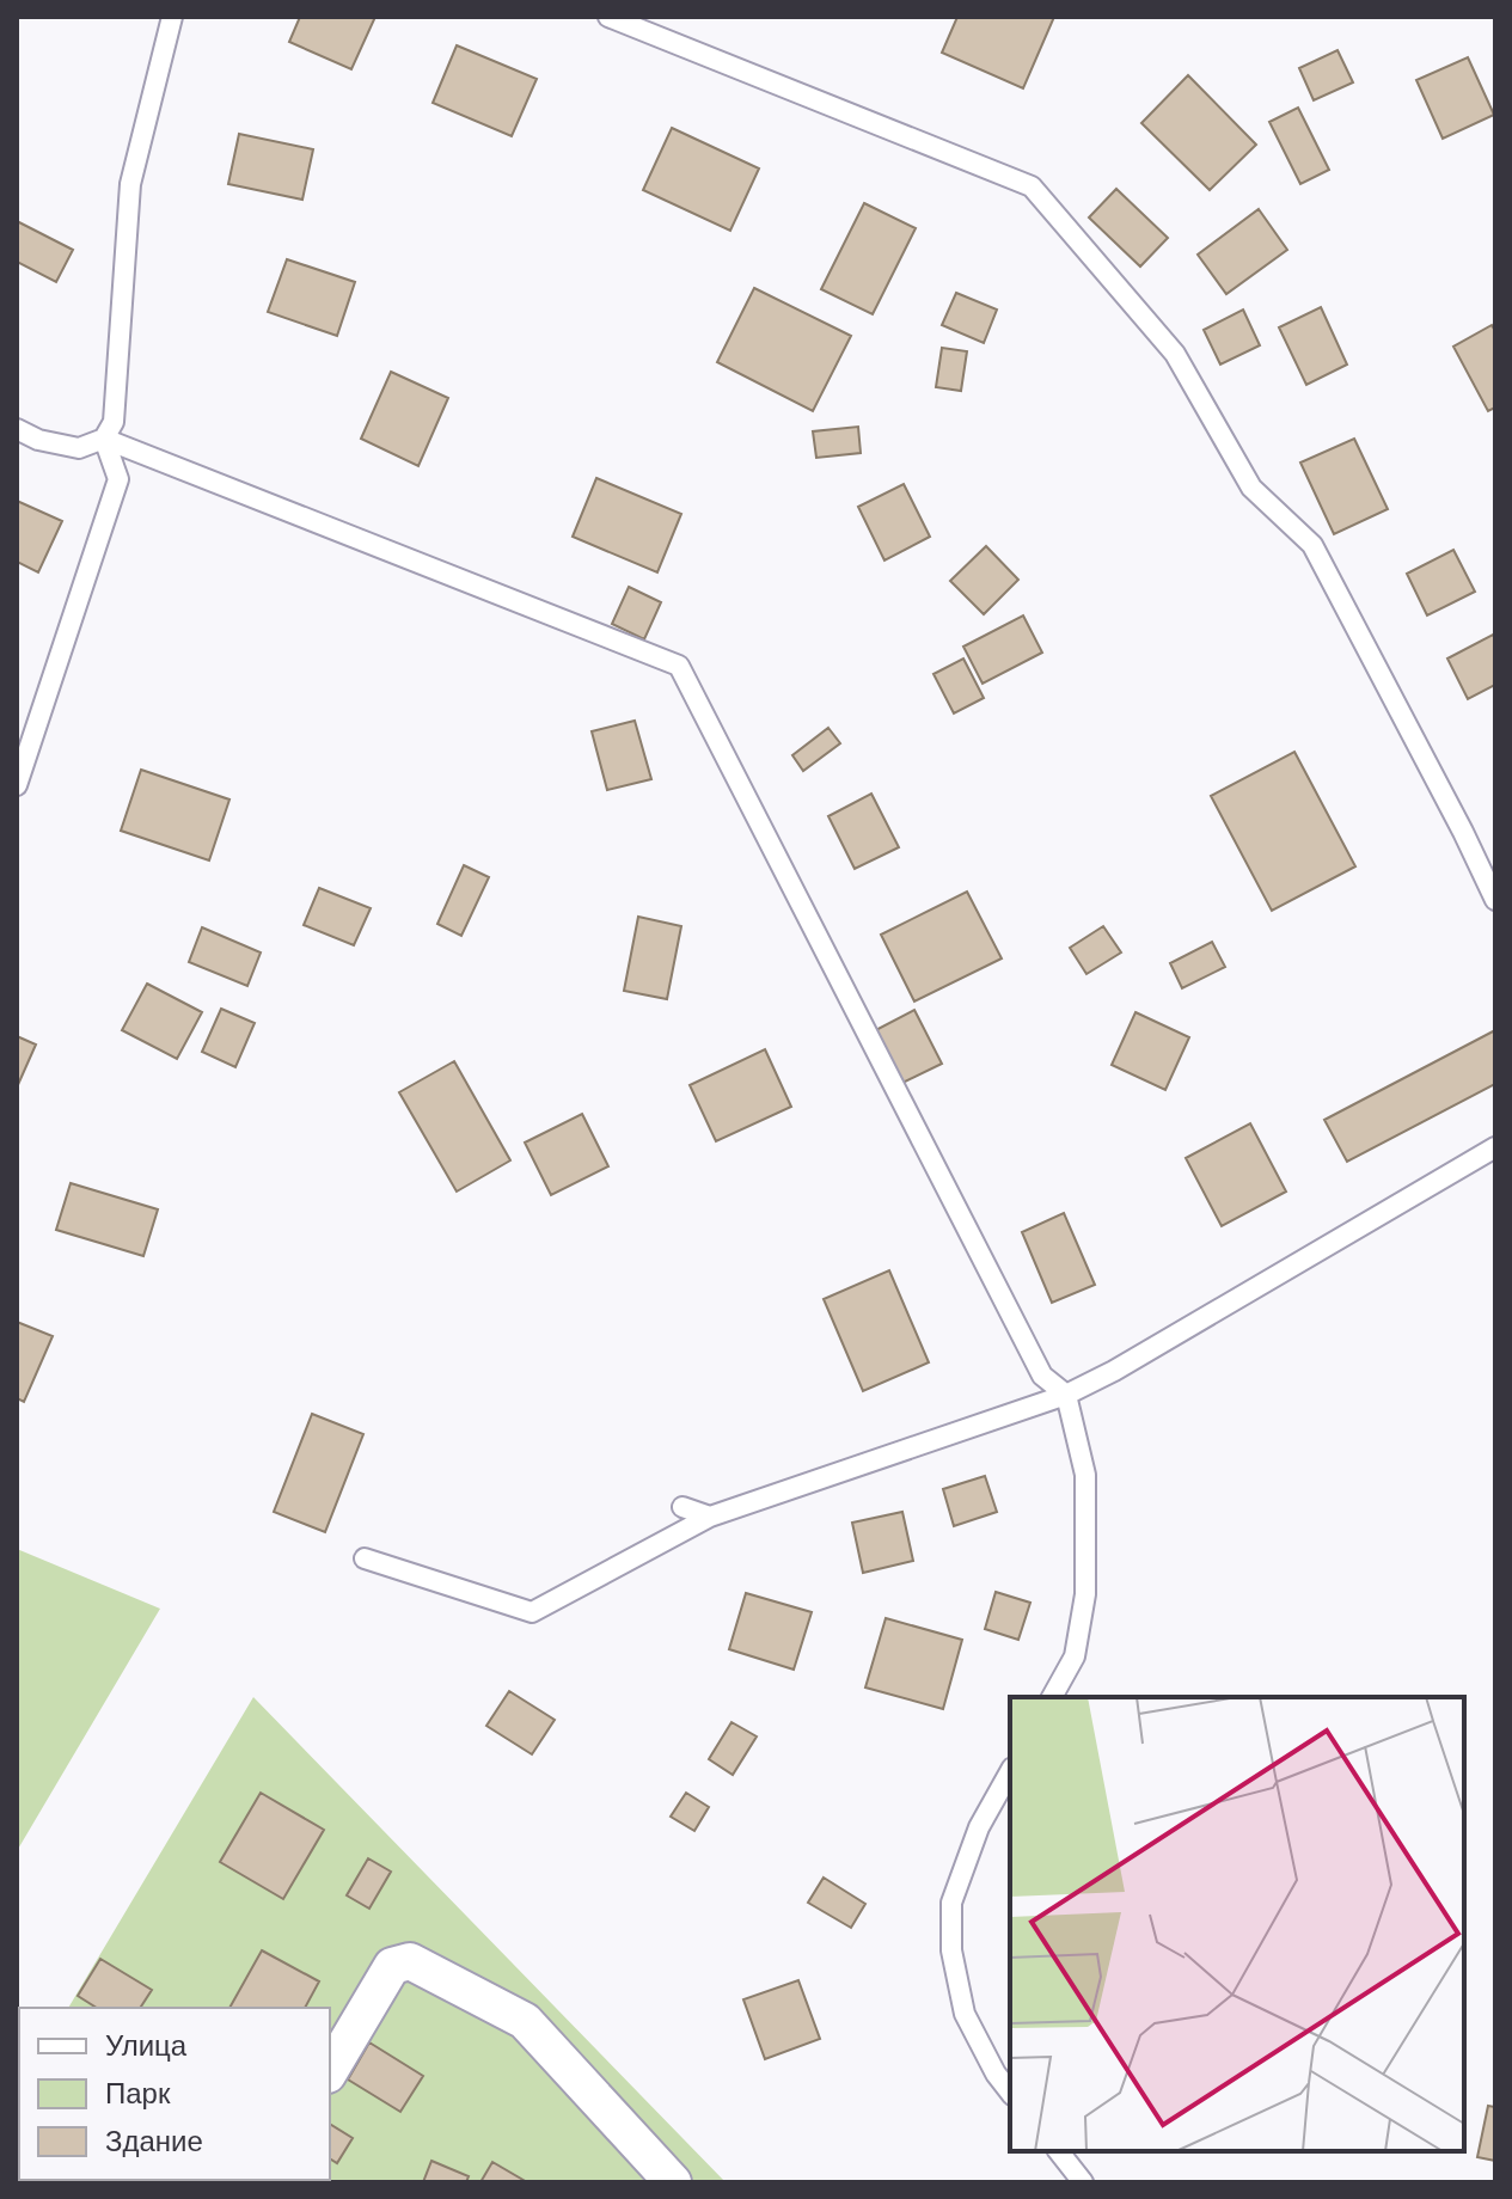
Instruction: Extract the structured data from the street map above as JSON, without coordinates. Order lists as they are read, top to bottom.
{
  "legend": ["Улица", "Парк", "Здание"]
}
